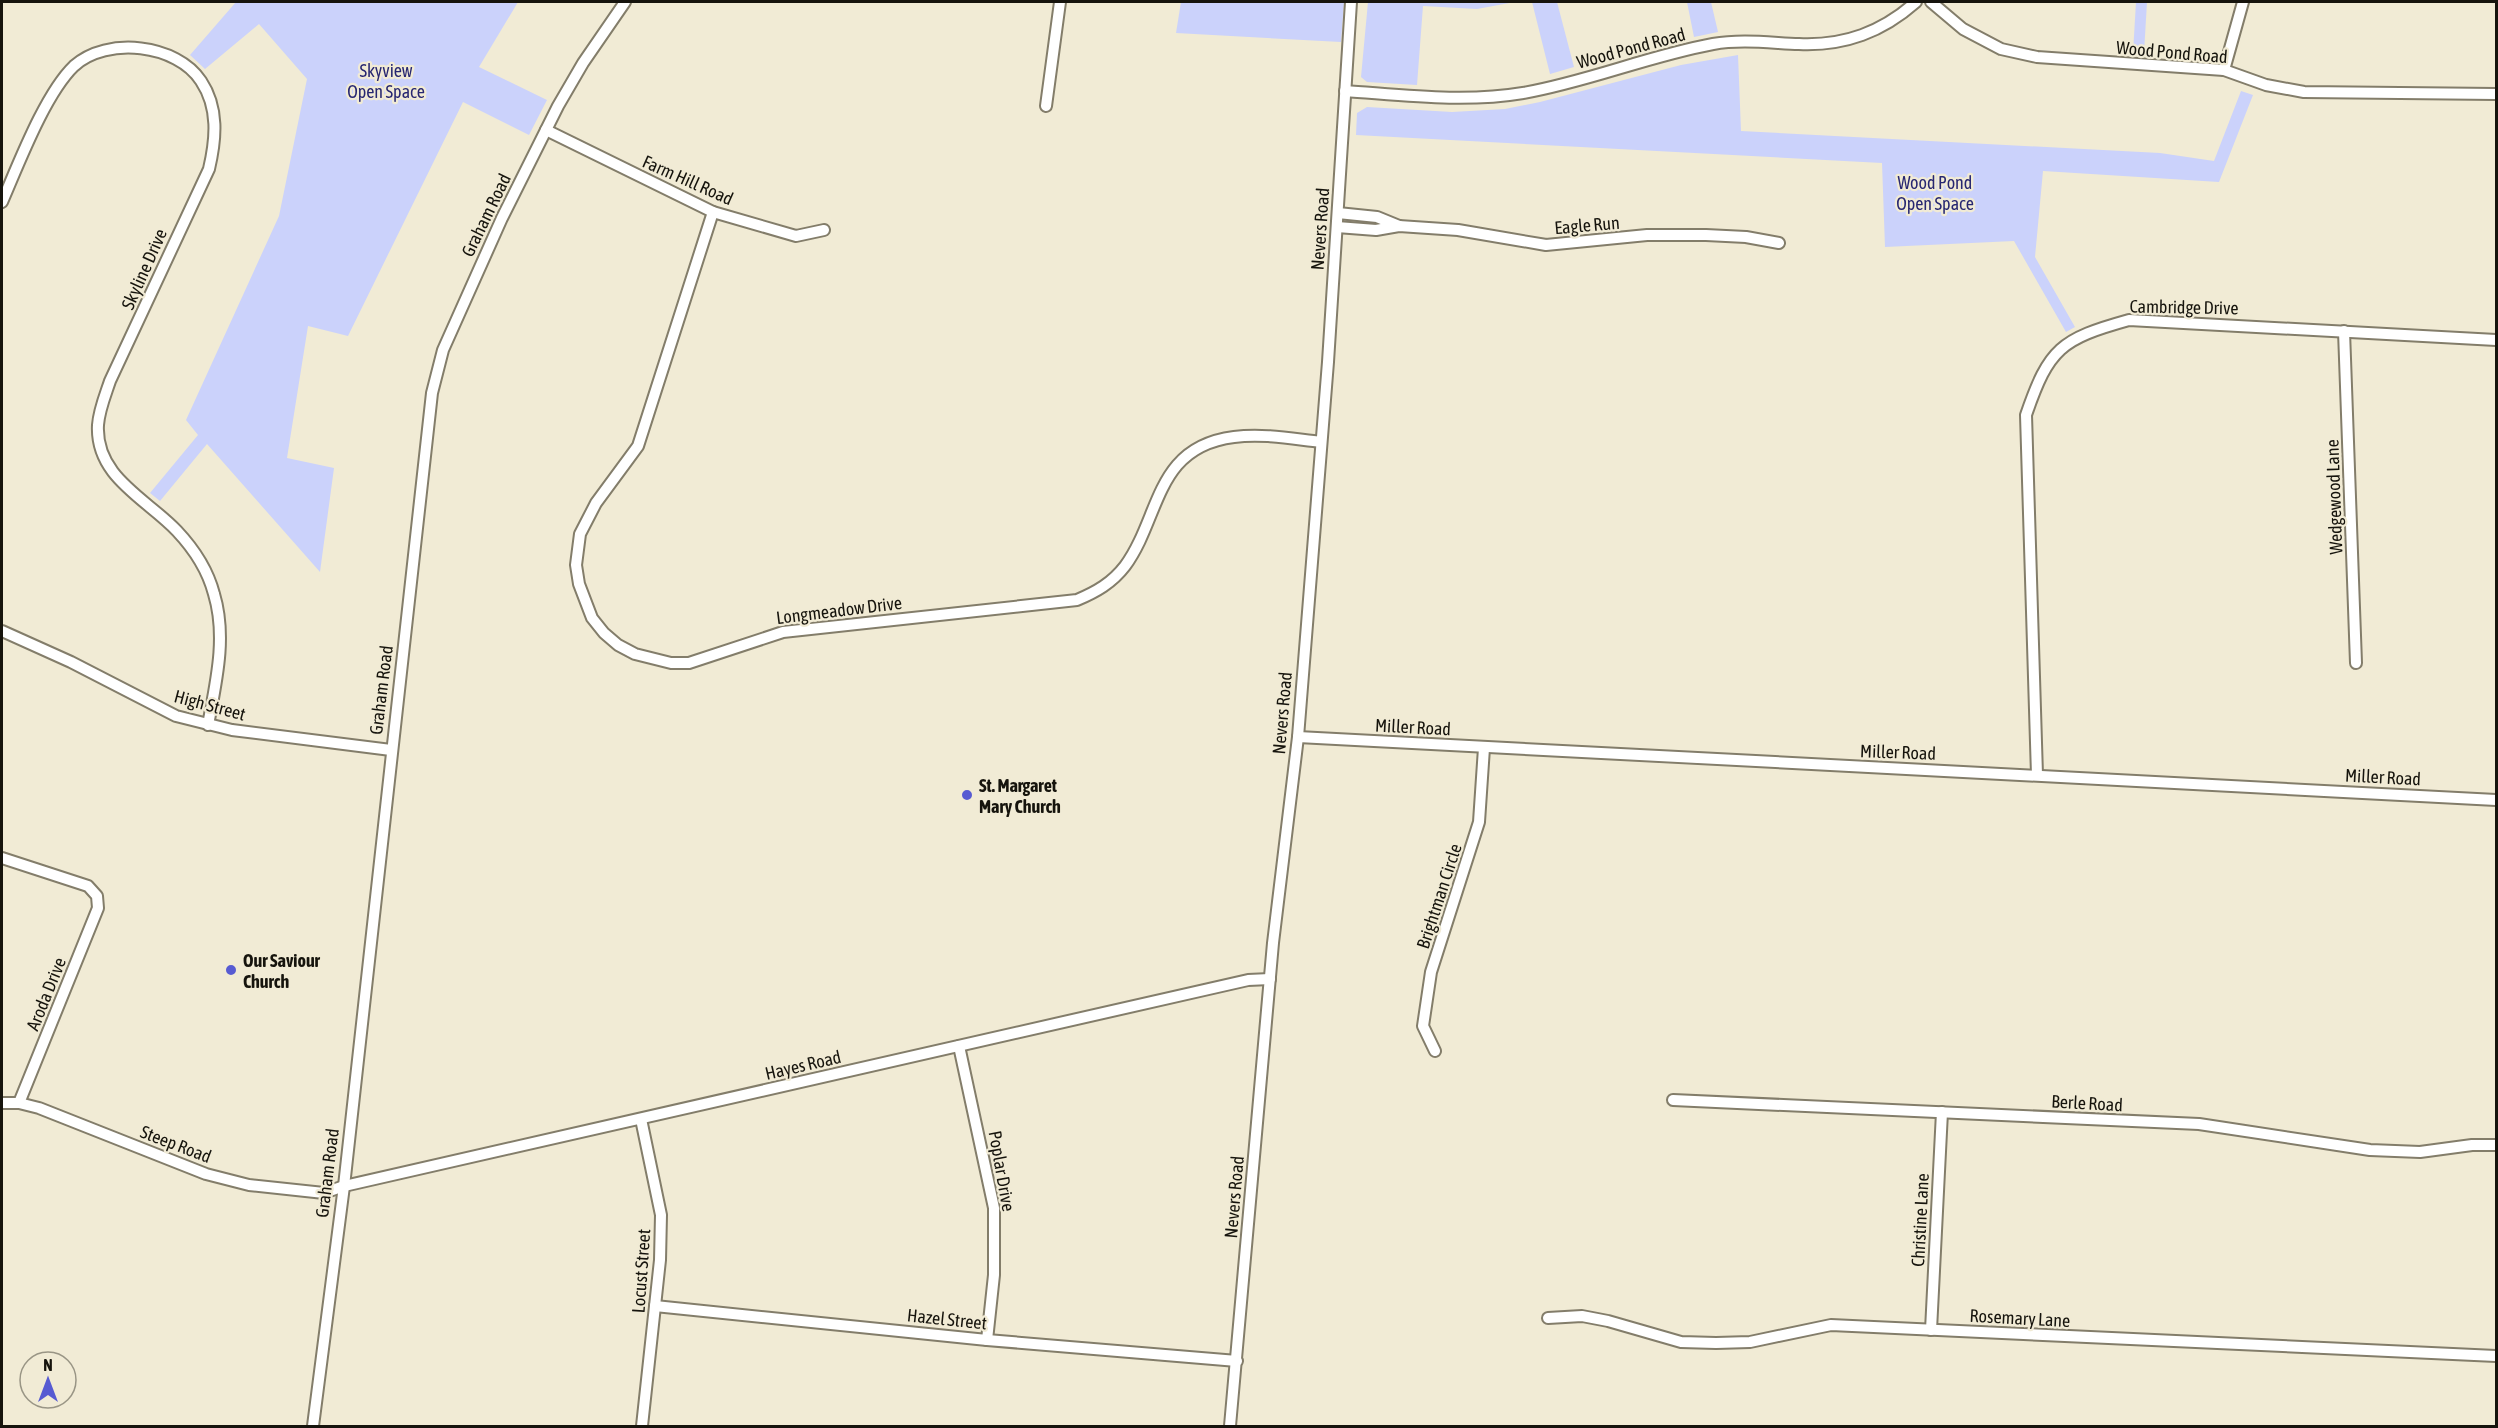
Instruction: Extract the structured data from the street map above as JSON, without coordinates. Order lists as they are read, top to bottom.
{
  "streets": {
    "street": [
      "Wood Pond Road",
      "Farm Hill Road",
      "Graham Road",
      "Eagle Run",
      "Nevers Road",
      "Skyline Drive",
      "Cambridge Drive",
      "Wedgewood Lane",
      "Longmeadow Drive",
      "High Street",
      "Miller Road",
      "Brightman Circle",
      "Aroda Drive",
      "Hayes Road",
      "Berle Road",
      "Steep Road",
      "Poplar Drive",
      "Christine Lane",
      "Locust Street",
      "Rosemary Lane",
      "Hazel Street"
    ]
  },
  "crossings": [
    ["Wood Pond Road", "Nevers Road"],
    ["Farm Hill Road", "Graham Road"],
    ["Farm Hill Road", "Longmeadow Drive"],
    ["Graham Road", "High Street"],
    ["Graham Road", "Hayes Road"],
    ["Graham Road", "Steep Road"],
    ["Eagle Run", "Nevers Road"],
    ["Nevers Road", "Longmeadow Drive"],
    ["Nevers Road", "Miller Road"],
    ["Nevers Road", "Hayes Road"],
    ["Nevers Road", "Hazel Street"],
    ["Skyline Drive", "High Street"],
    ["Cambridge Drive", "Wedgewood Lane"],
    ["Cambridge Drive", "Miller Road"],
    ["Miller Road", "Brightman Circle"],
    ["Aroda Drive", "Steep Road"],
    ["Hayes Road", "Steep Road"],
    ["Hayes Road", "Poplar Drive"],
    ["Hayes Road", "Locust Street"],
    ["Berle Road", "Christine Lane"],
    ["Poplar Drive", "Hazel Street"],
    ["Christine Lane", "Rosemary Lane"],
    ["Locust Street", "Hazel Street"]
  ],
  "parks": ["Skyview Open Space", "Wood Pond Open Space"],
  "places": ["St. Margaret Mary Church", "Our Saviour Church"],
  "north": "top"
}
